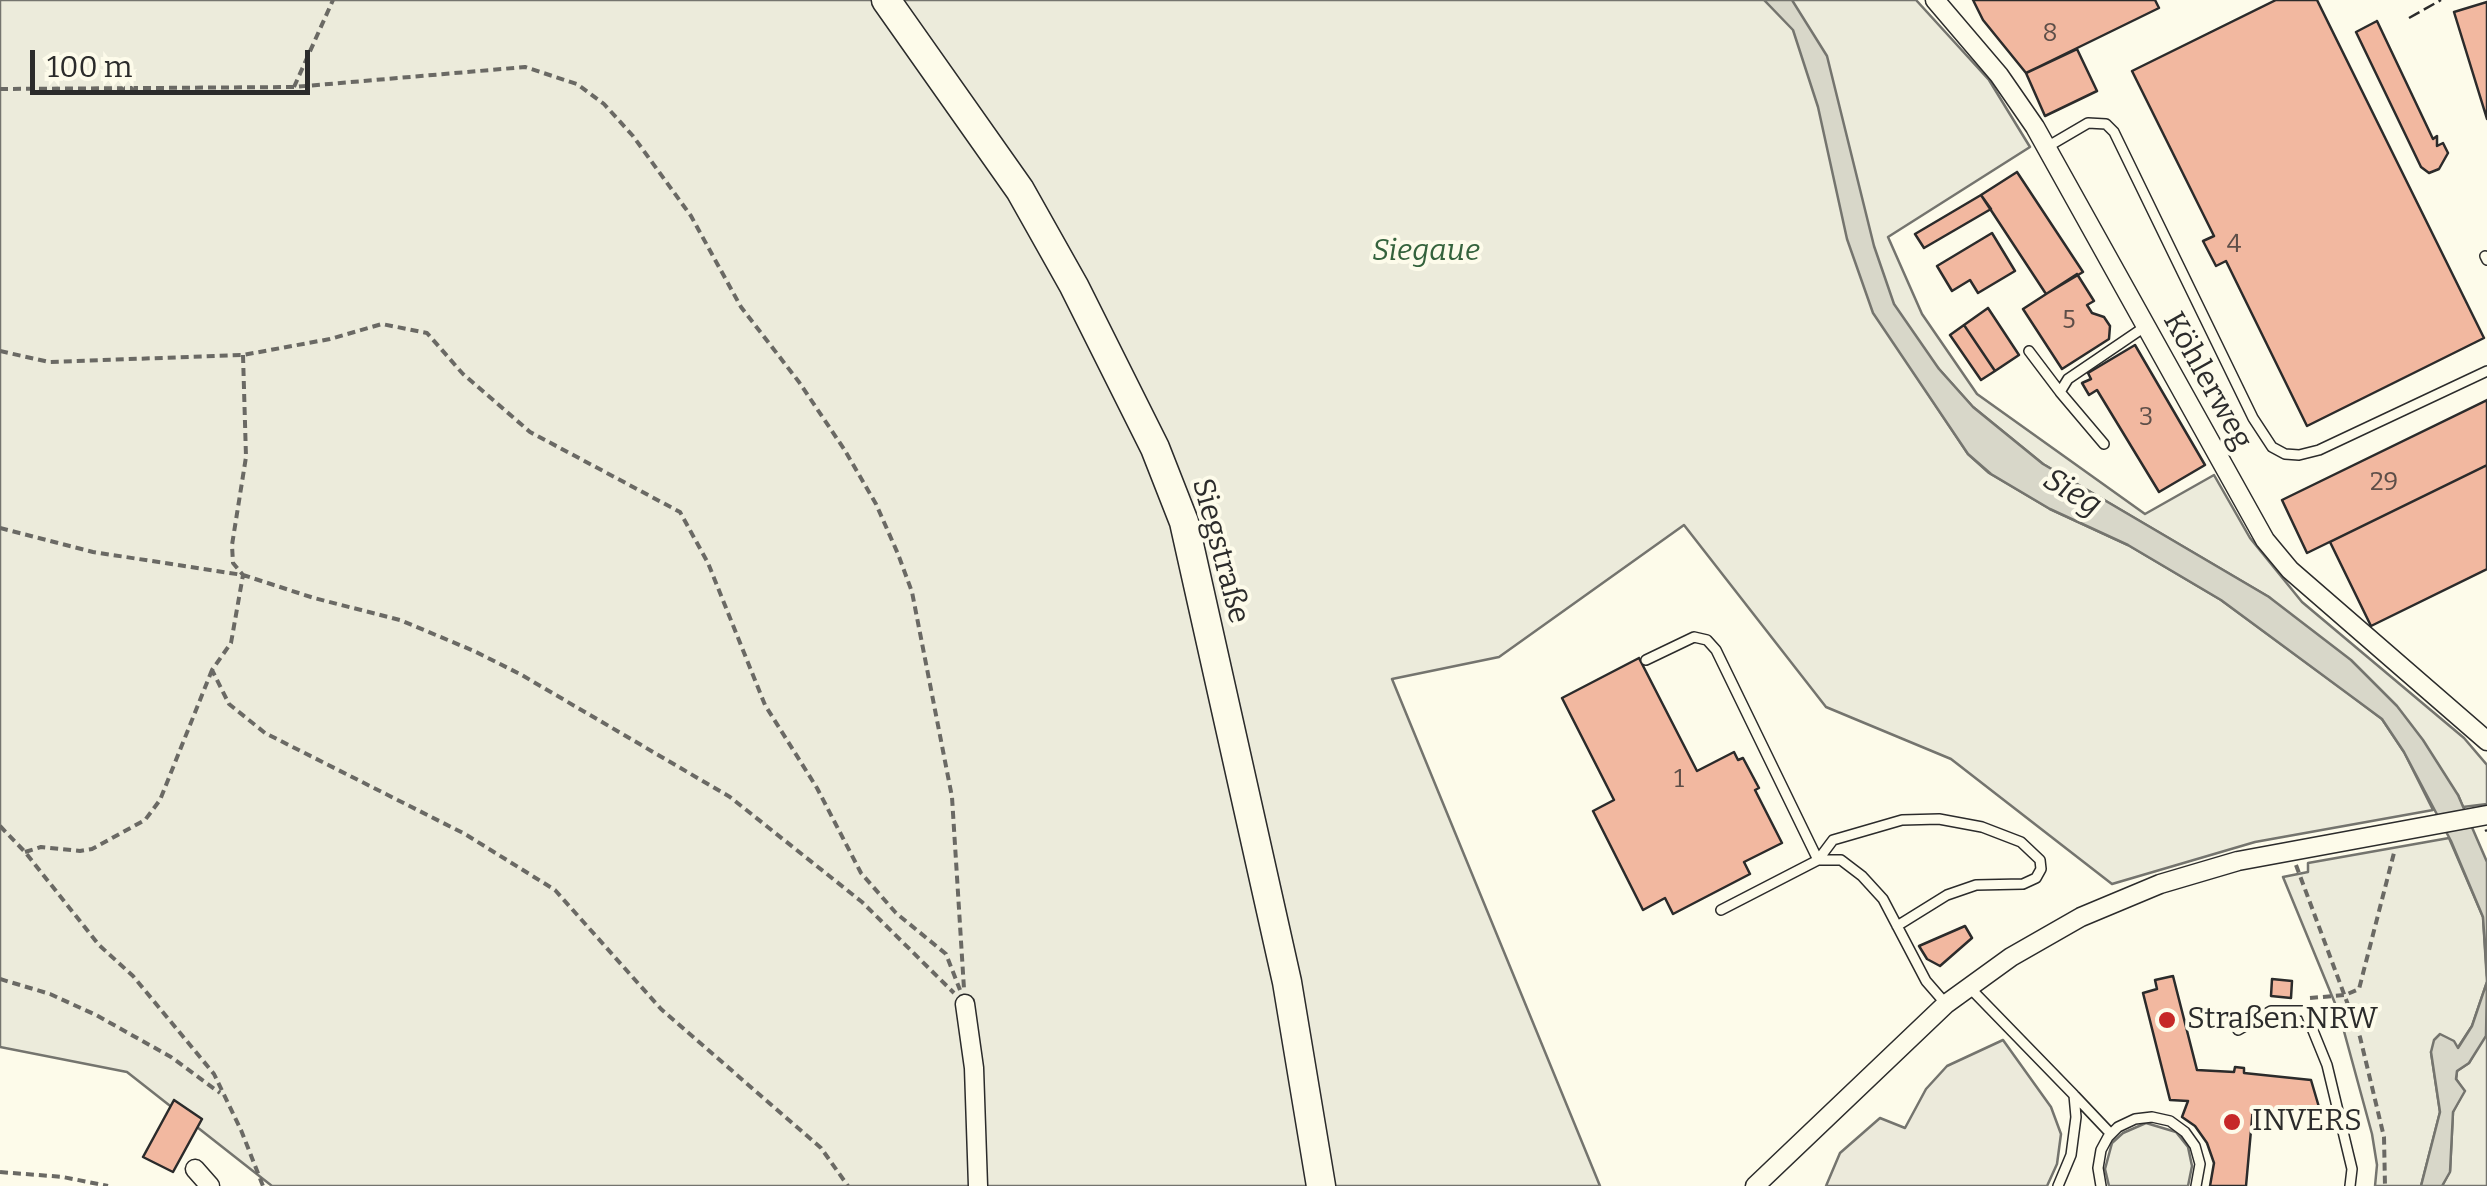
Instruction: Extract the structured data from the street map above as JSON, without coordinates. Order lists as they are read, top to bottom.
{
  "streets": {
    "main road": ["Siegstraße"],
    "street": ["Köhlerweg"]
  },
  "water": ["Sieg"],
  "parks": ["Siegaue"],
  "places": ["Straßen.NRW", "INVERS"],
  "house_numbers": [
    "8",
    "4",
    "5",
    "3",
    "29",
    "1"
  ],
  "scale_bar": "100 m"
}
